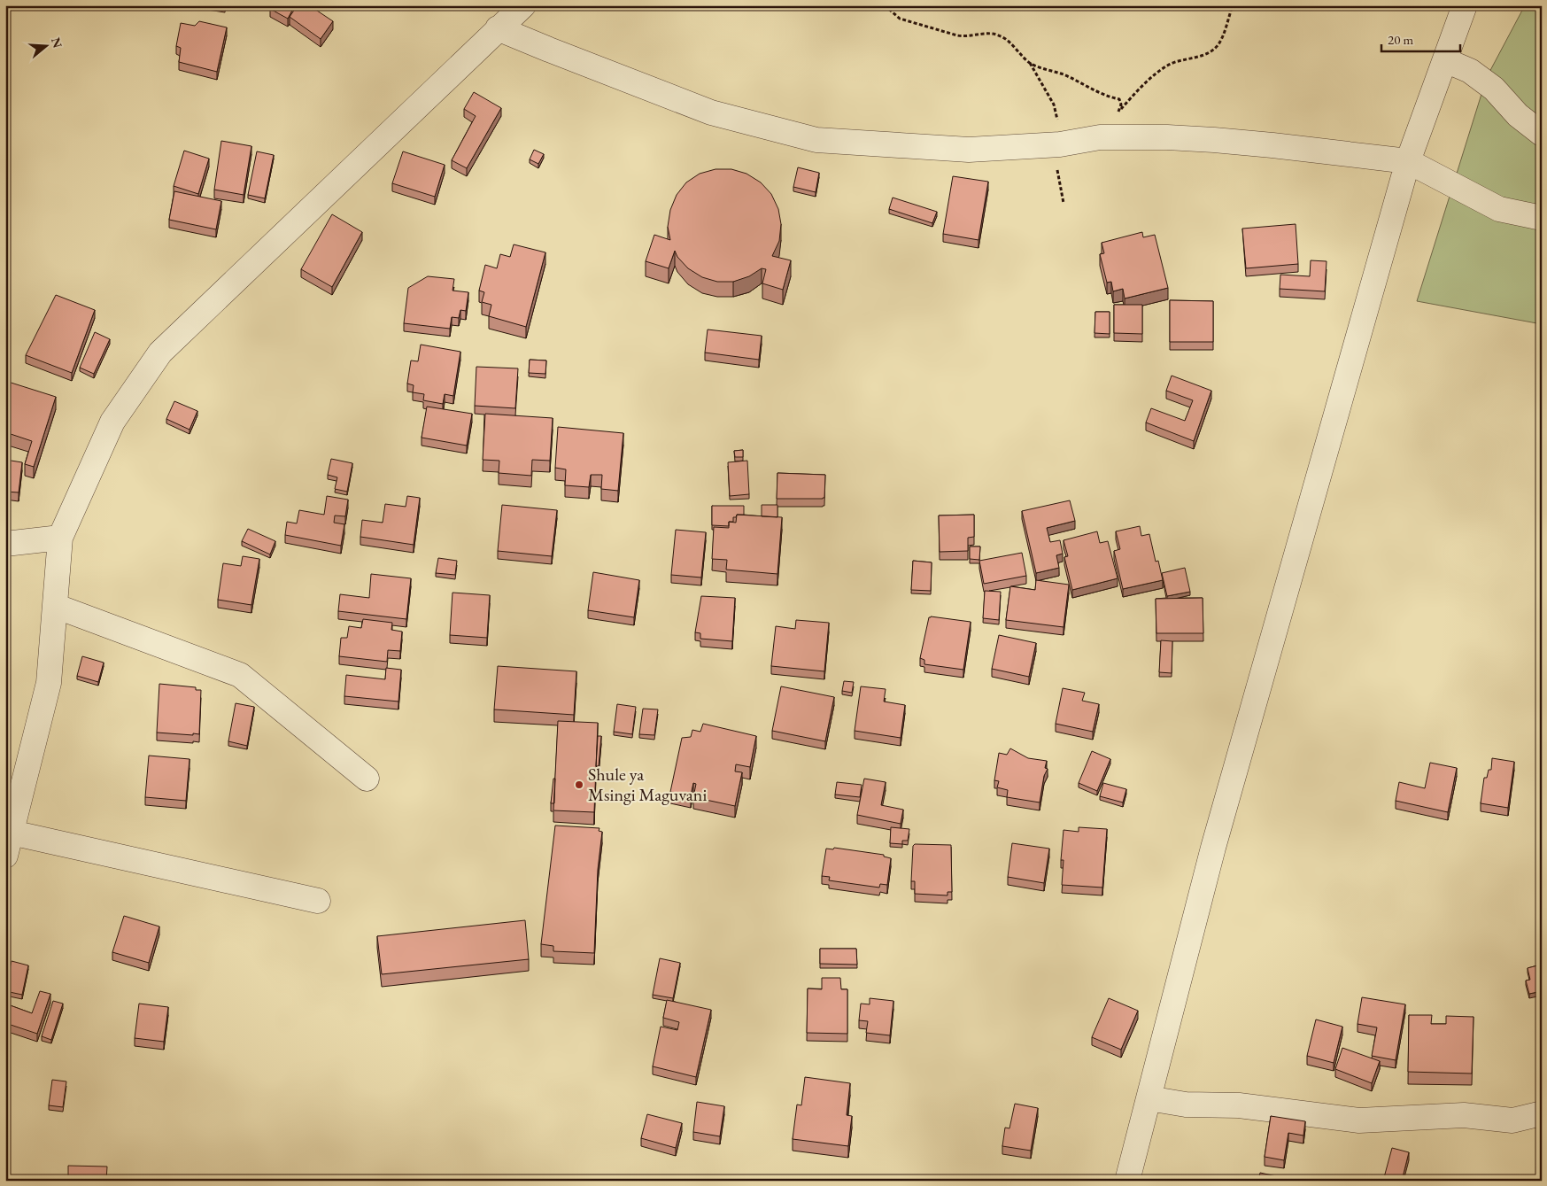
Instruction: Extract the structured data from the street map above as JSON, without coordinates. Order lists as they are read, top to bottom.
{
  "places": ["Shule ya Msingi Maguvani"],
  "scale_bar": "20 m",
  "north": "right"
}
